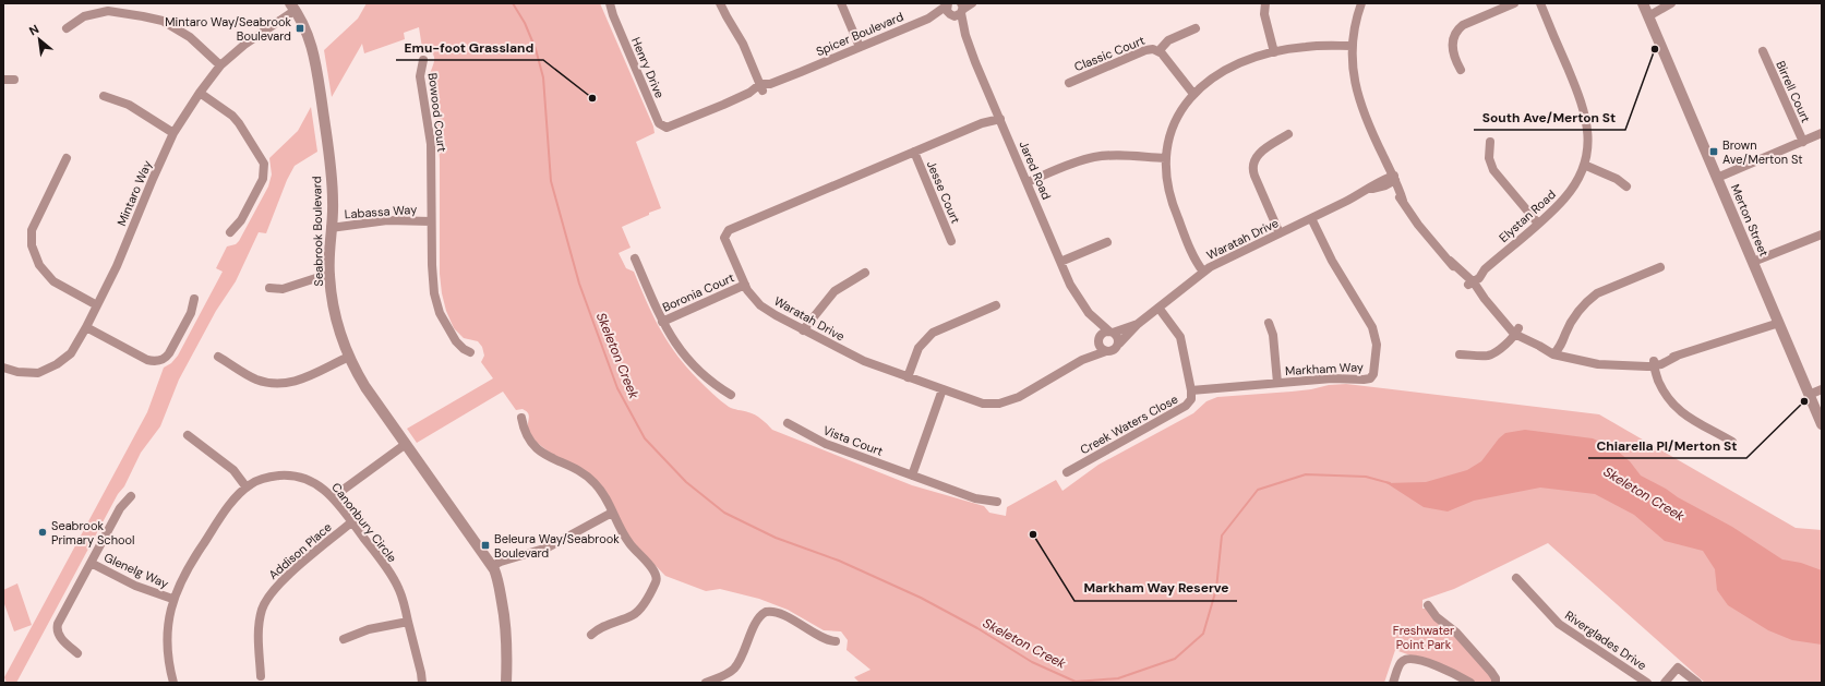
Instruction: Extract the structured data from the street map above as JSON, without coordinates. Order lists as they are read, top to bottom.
{
  "streets": {
    "street": [
      "Spicer Boulevard",
      "Classic Court",
      "Henry Drive",
      "Birrell Court",
      "Bowood Court",
      "Jared Road",
      "Jesse Court",
      "Mintaro Way",
      "Labassa Way",
      "Elystan Road",
      "Merton Street",
      "Seabrook Boulevard",
      "Waratah Drive",
      "Boronia Court",
      "Markham Way",
      "Creek Waters Close",
      "Vista Court",
      "Canonbury Circle",
      "Addison Place",
      "Glenelg Way",
      "Riverglades Drive"
    ]
  },
  "crossings": [
    ["Spicer Boulevard", "Henry Drive"],
    ["Spicer Boulevard", "Jared Road"],
    ["Bowood Court", "Labassa Way"],
    ["Jared Road", "Waratah Drive"],
    ["Jesse Court", "Waratah Drive"],
    ["Mintaro Way", "Seabrook Boulevard"],
    ["Labassa Way", "Seabrook Boulevard"],
    ["Waratah Drive", "Boronia Court"],
    ["Waratah Drive", "Markham Way"],
    ["Markham Way", "Creek Waters Close"],
    ["Canonbury Circle", "Addison Place"],
    ["Canonbury Circle", "Glenelg Way"]
  ],
  "water": ["Skeleton Creek"],
  "parks": ["Freshwater Point Park"],
  "places": {
    "transit": ["Mintaro Way/Seabrook Boulevard", "Brown Ave/Merton St", "Beleura Way/Seabrook Boulevard"],
    "other": [
      "South Ave/Merton St",
      "Emu-foot Grassland",
      "Chiarella Pl/Merton St",
      "Seabrook Primary School",
      "Markham Way Reserve"
    ]
  },
  "north": "top left"
}
